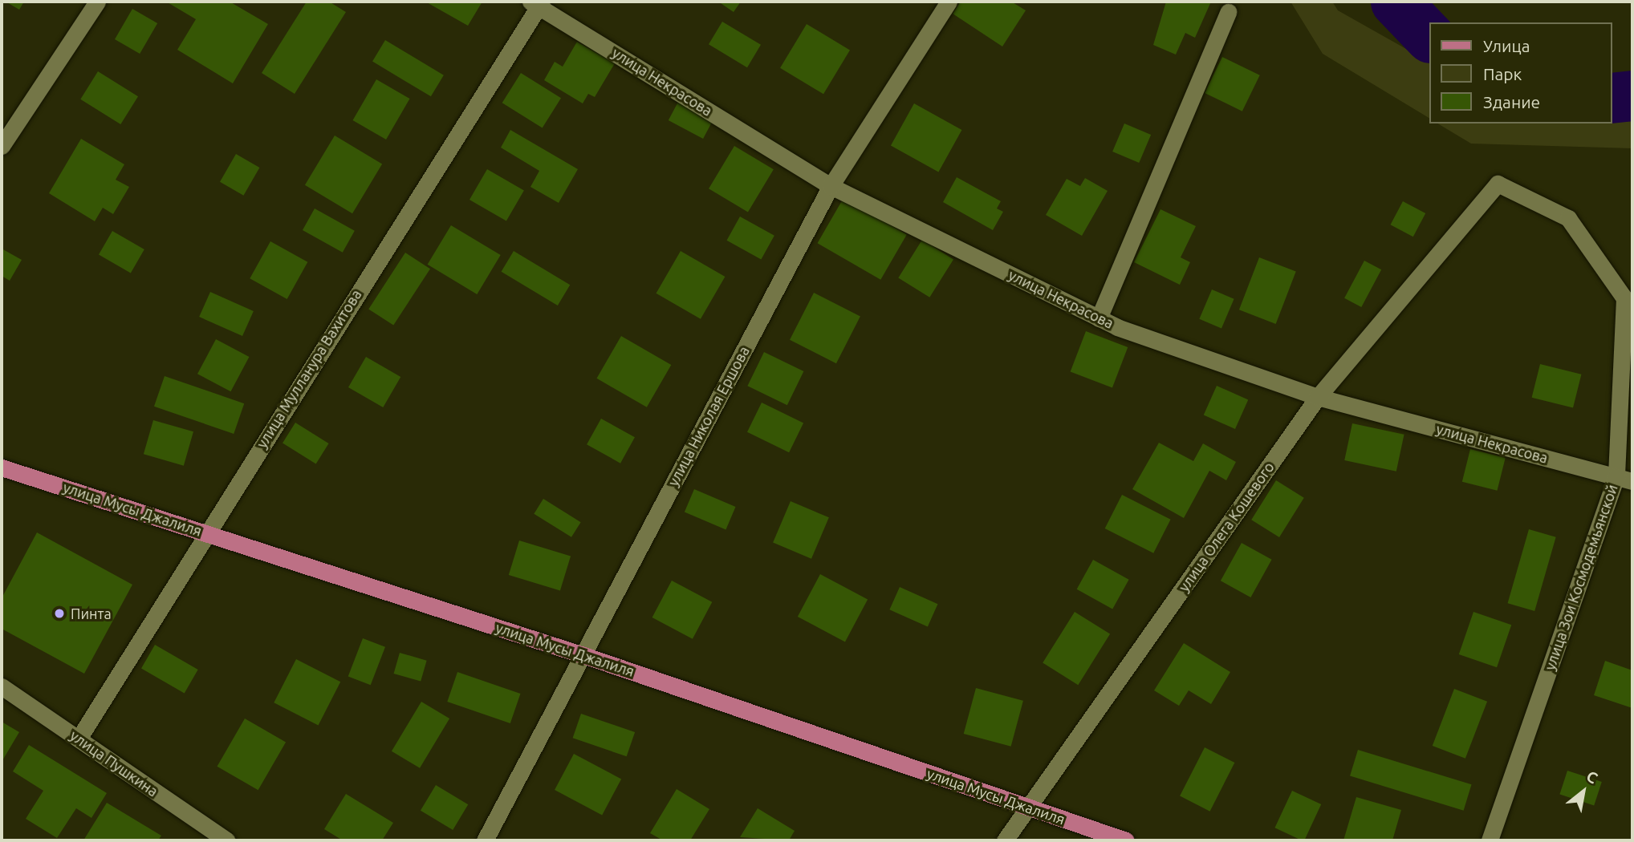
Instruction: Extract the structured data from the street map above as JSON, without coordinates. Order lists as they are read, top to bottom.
{
  "streets": {
    "main road": ["улица Мусы Джалиля"],
    "street": [
      "улица Некрасова",
      "улица Мулланура Вахитова",
      "улица Николая Ершова",
      "улица Олега Кошевого",
      "улица Зои Космодемьянской",
      "улица Пушкина"
    ]
  },
  "crossings": [
    ["улица Некрасова", "улица Мулланура Вахитова"],
    ["улица Некрасова", "улица Николая Ершова"],
    ["улица Некрасова", "улица Олега Кошевого"],
    ["улица Некрасова", "улица Зои Космодемьянской"],
    ["улица Мулланура Вахитова", "улица Мусы Джалиля"],
    ["улица Мулланура Вахитова", "улица Пушкина"],
    ["улица Николая Ершова", "улица Мусы Джалиля"],
    ["улица Мусы Джалиля", "улица Олега Кошевого"],
    ["улица Олега Кошевого", "улица Зои Космодемьянской"]
  ],
  "places": ["Пинта"],
  "legend": ["Улица", "Парк", "Здание"],
  "north": "top right"
}
